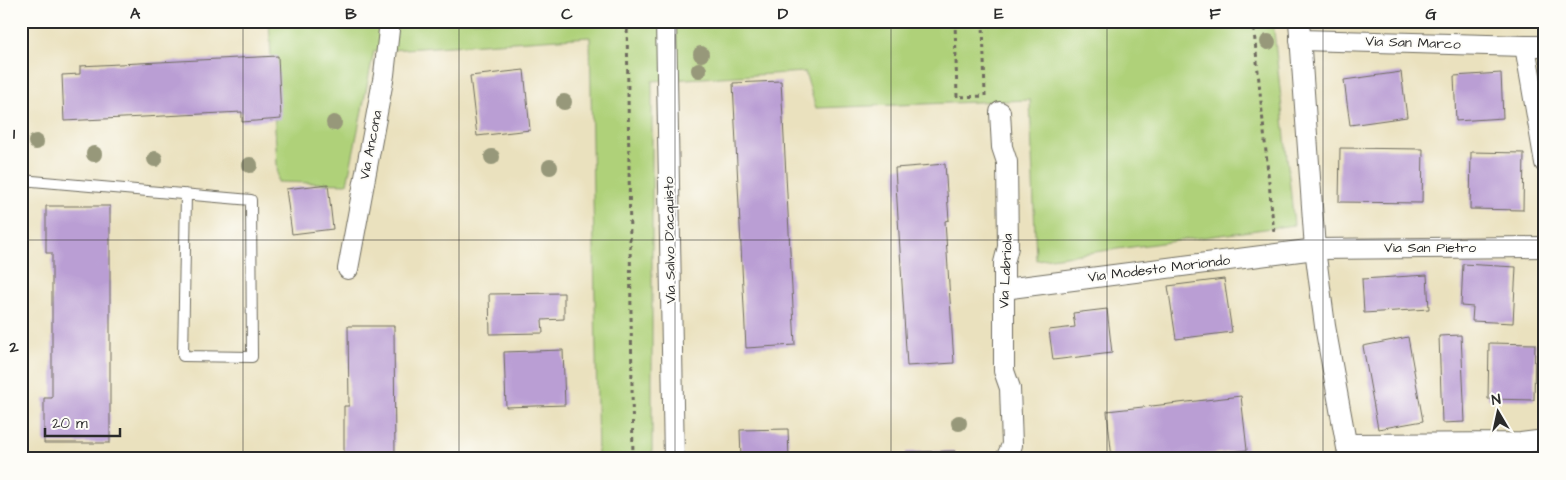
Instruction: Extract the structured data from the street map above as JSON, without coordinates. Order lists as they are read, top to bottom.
{
  "streets": {
    "street": [
      "Via San Marco",
      "Via Ancona",
      "Via Salvo D'acquisto",
      "Via San Pietro",
      "Via Modesto Moriondo",
      "Via Labriola"
    ]
  },
  "crossings": [
    ["Via San Pietro", "Via Modesto Moriondo"],
    ["Via Modesto Moriondo", "Via Labriola"]
  ],
  "scale_bar": "20 m",
  "north": "top",
  "grid": {
    "columns": [
      "A",
      "B",
      "C",
      "D",
      "E",
      "F",
      "G"
    ],
    "rows": ["1", "2"]
  }
}
